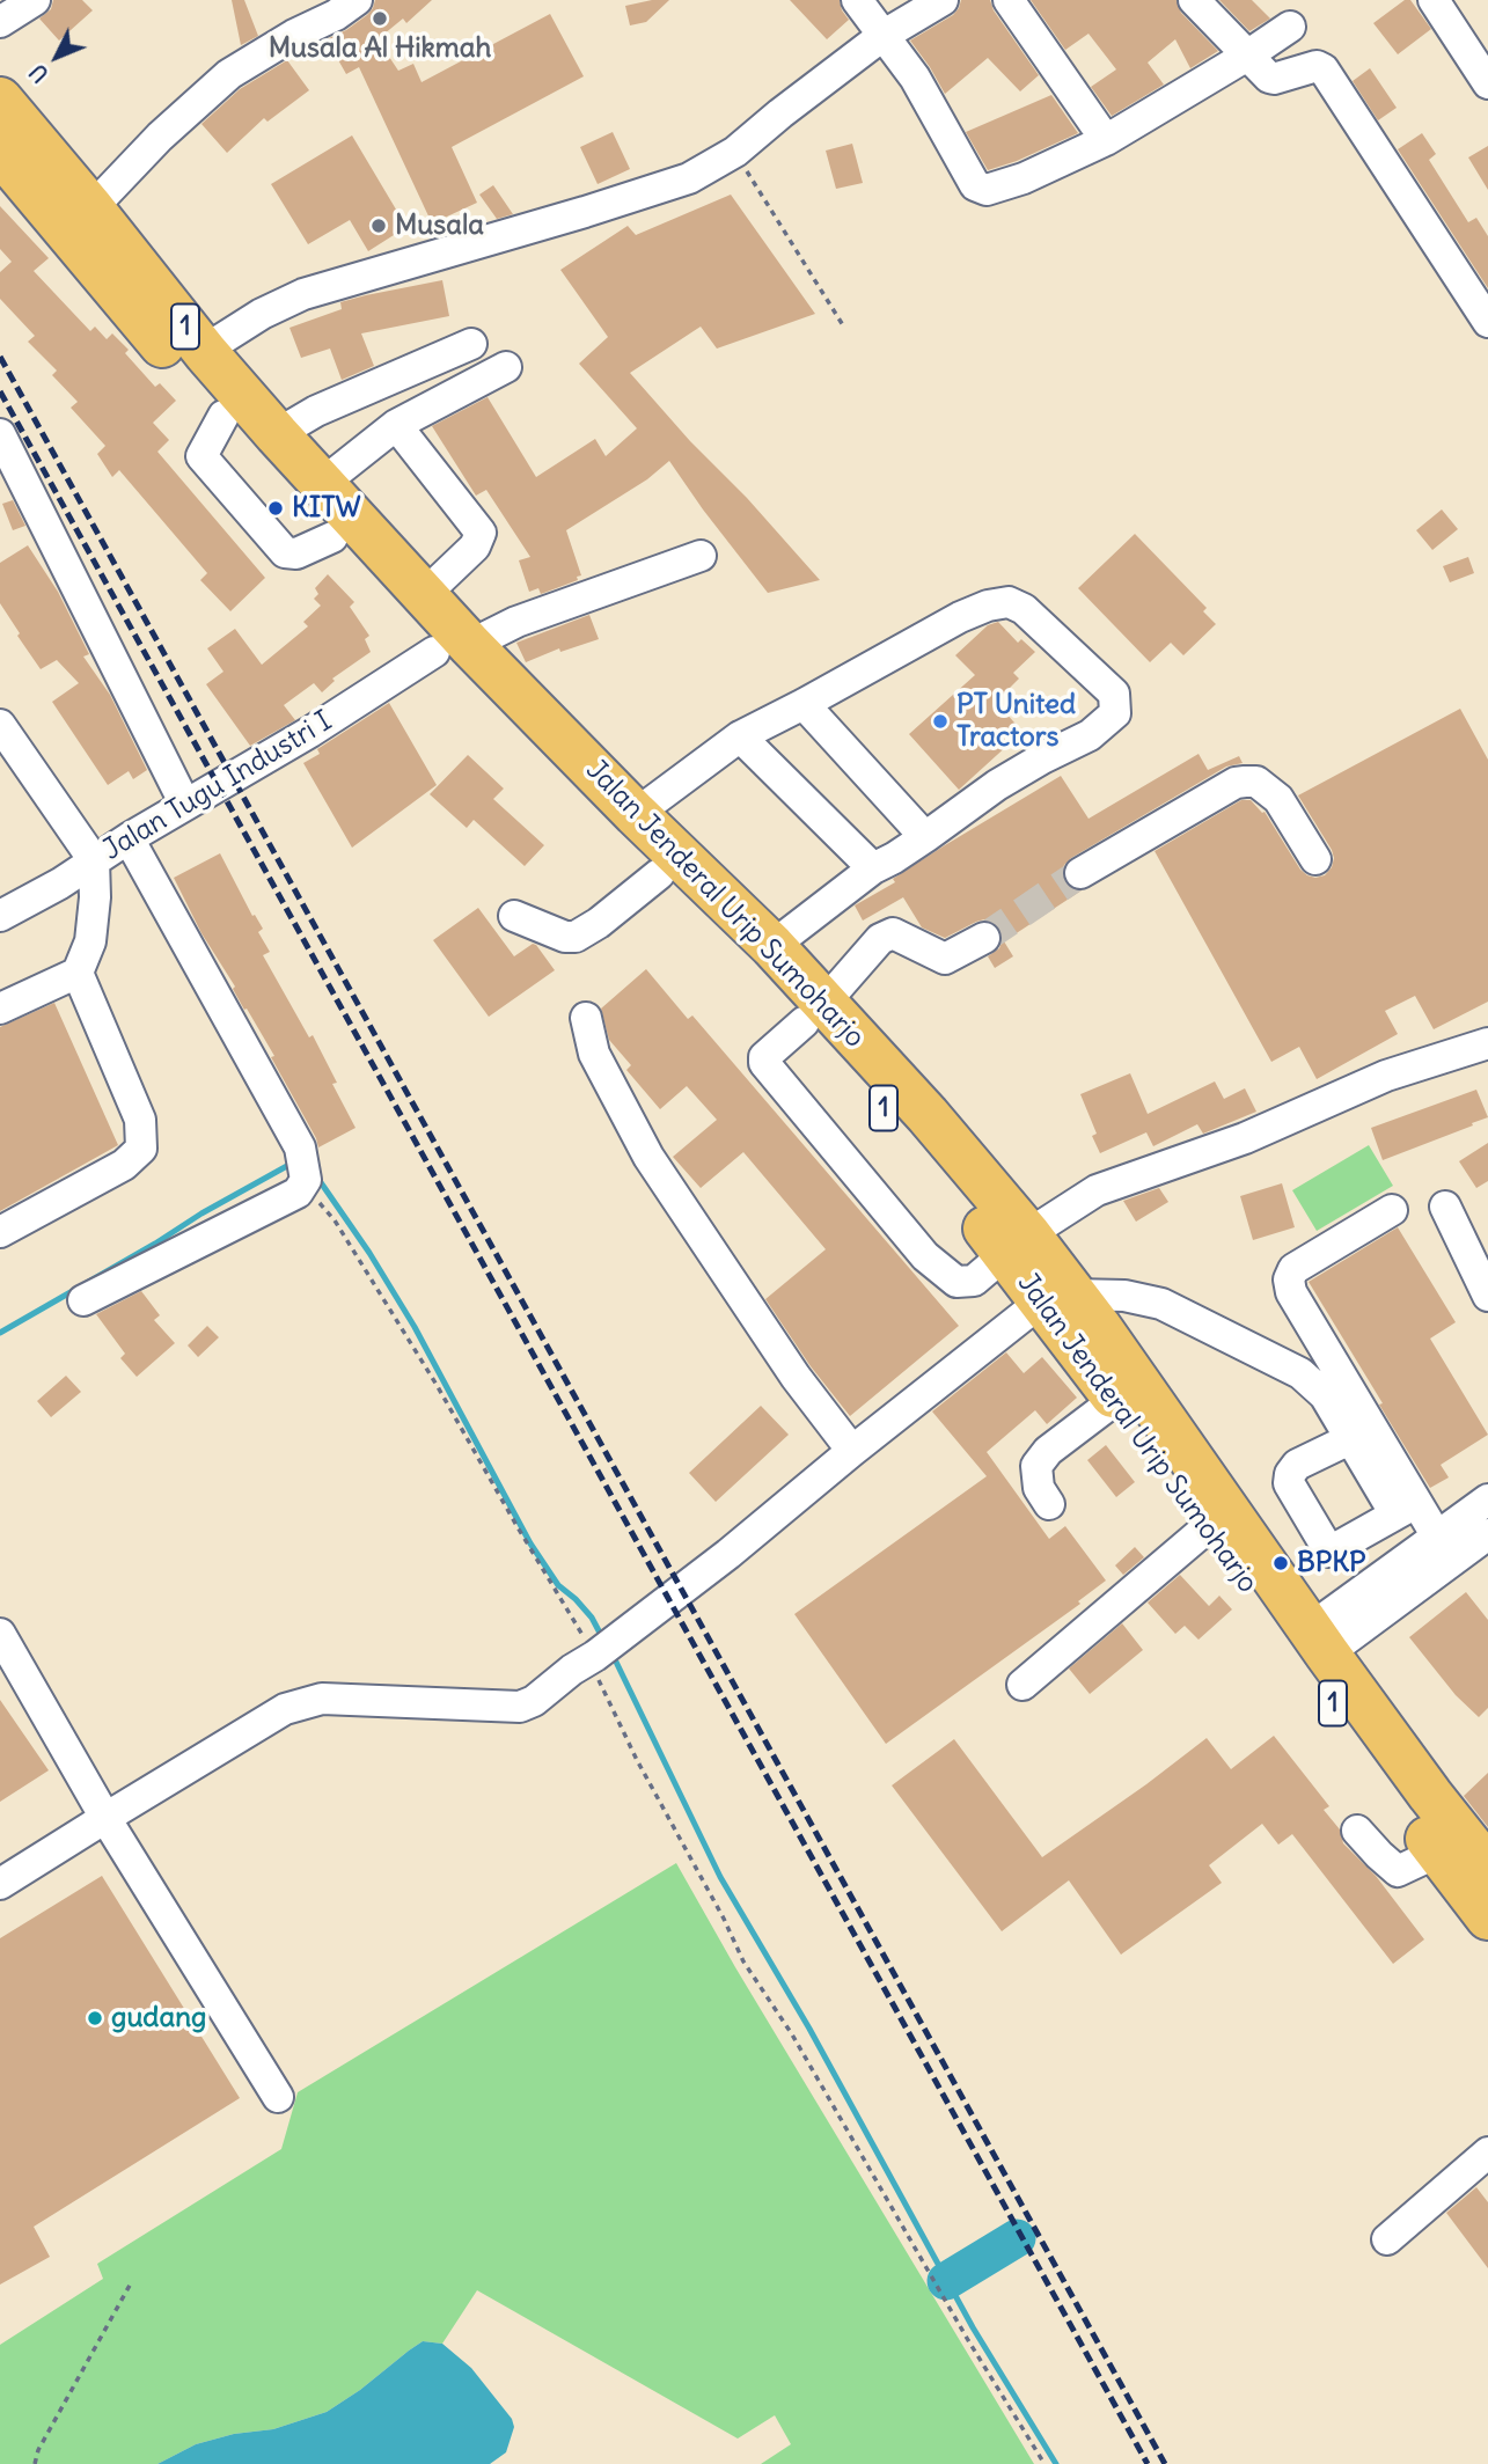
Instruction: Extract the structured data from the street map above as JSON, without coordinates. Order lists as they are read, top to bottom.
{
  "streets": {
    "highway": ["1", "Jalan Jenderal Urip Sumoharjo"],
    "street": ["Jalan Tugu Industri I"]
  },
  "crossings": [
    ["Jalan Tugu Industri I", "Jalan Jenderal Urip Sumoharjo"]
  ],
  "places": [
    "Musala Al Hikmah",
    "Musala",
    "KITW",
    "PT United Tractors",
    "BPKP",
    "gudang"
  ],
  "north": "bottom left"
}
